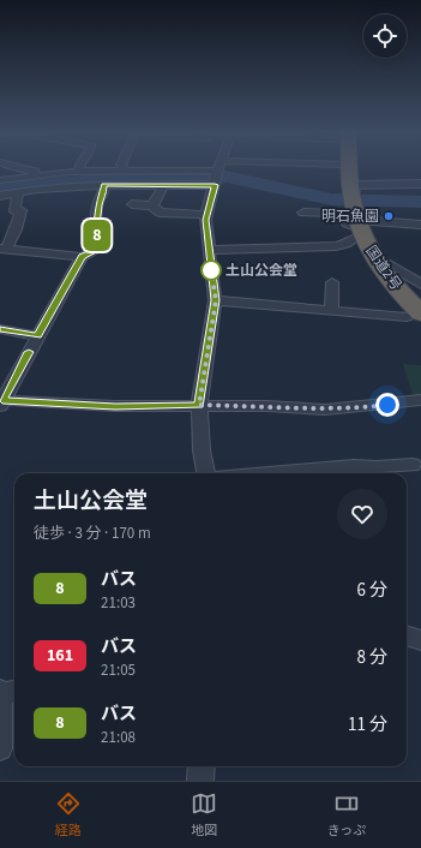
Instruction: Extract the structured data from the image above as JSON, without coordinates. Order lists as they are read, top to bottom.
{
  "streets": {
    "highway": ["国道2号"]
  },
  "places": ["明石魚園", "土山公会堂"],
  "lines": ["bus line 8"],
  "page": {
    "on_map": "8",
    "heading": ["土山公会堂", "徒歩 · 3 分 · 170 m"],
    "list": [
      {
        "mark": "8",
        "name": "バス",
        "note": "21:03",
        "value": "6 分"
      },
      {
        "mark": "161",
        "name": "バス",
        "note": "21:05",
        "value": "8 分"
      },
      {
        "mark": "8",
        "name": "バス",
        "note": "21:08",
        "value": "11 分"
      }
    ],
    "tabs": ["経路", "地図", "きっぷ"]
  }
}
